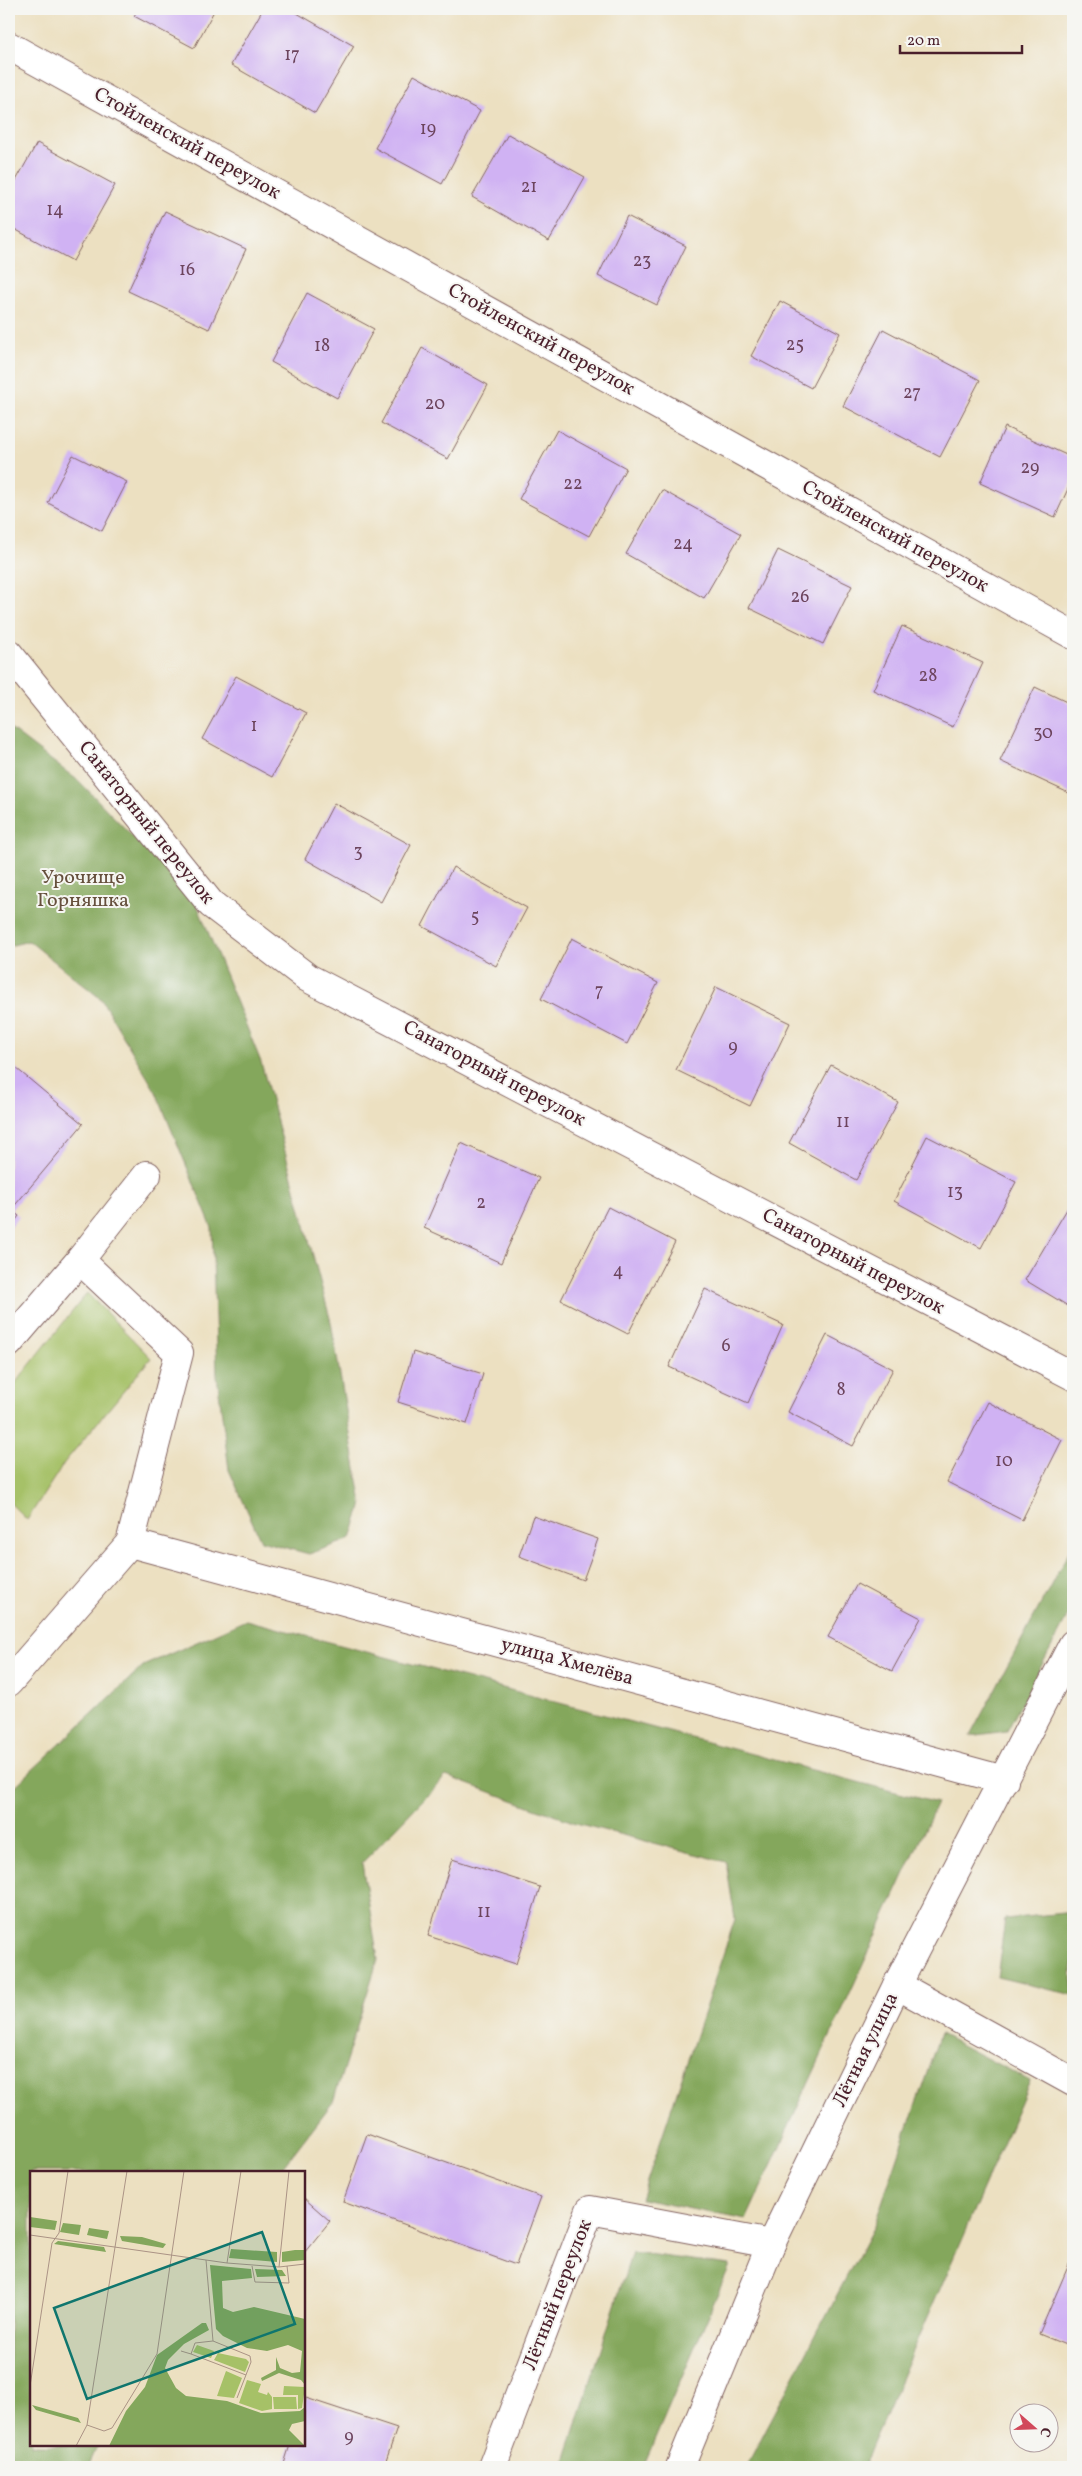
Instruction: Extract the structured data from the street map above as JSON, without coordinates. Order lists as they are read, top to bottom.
{
  "streets": {
    "street": [
      "Стойленский переулок",
      "Санаторный переулок",
      "улица Хмелёва",
      "Лётная улица",
      "Лётный переулок"
    ]
  },
  "crossings": [
    ["улица Хмелёва", "Лётная улица"],
    ["Лётная улица", "Лётный переулок"]
  ],
  "parks": ["Урочище Горняшка"],
  "house_numbers": [
    "17",
    "19",
    "21",
    "14",
    "23",
    "16",
    "25",
    "18",
    "27",
    "20",
    "29",
    "22",
    "24",
    "26",
    "28",
    "1",
    "30",
    "3",
    "5",
    "7",
    "9",
    "11",
    "13",
    "2",
    "4",
    "6",
    "8",
    "10",
    "11",
    "9"
  ],
  "scale_bar": "20 m",
  "north": "right"
}
